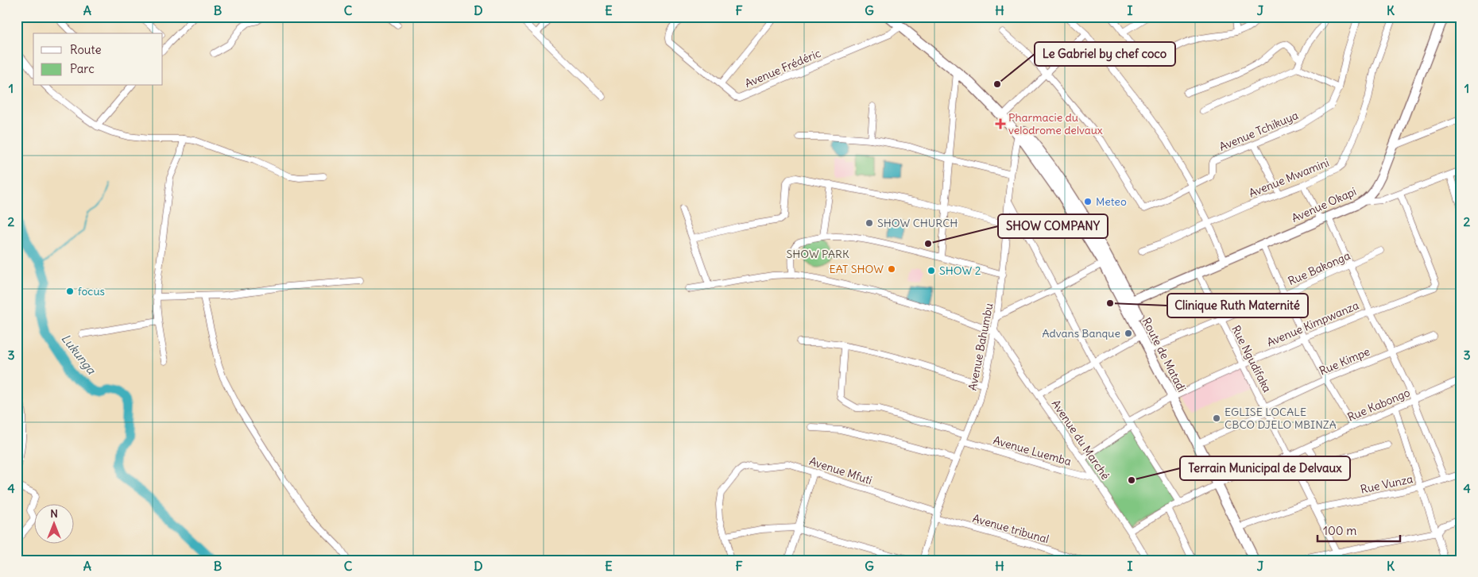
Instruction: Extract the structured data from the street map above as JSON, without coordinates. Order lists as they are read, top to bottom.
{
  "streets": {
    "main road": ["Route de Matadi"],
    "street": [
      "Avenue Frédéric",
      "Avenue Tchikuya",
      "Avenue Mwamini",
      "Avenue Okapi",
      "Rue Bakonga",
      "Avenue Kimpwanza",
      "Avenue Bahumbu",
      "Rue Ngudifaka",
      "Rue Kimpe",
      "Rue Kabongo",
      "Avenue du Marché",
      "Avenue Luemba",
      "Avenue Mfuti",
      "Rue Vunza",
      "Avenue tribunal"
    ]
  },
  "crossings": [
    ["Avenue Frédéric", "Route de Matadi"],
    ["Avenue Okapi", "Route de Matadi"],
    ["Avenue Okapi", "Rue Ngudifaka"],
    ["Rue Bakonga", "Route de Matadi"],
    ["Rue Bakonga", "Rue Ngudifaka"],
    ["Avenue Kimpwanza", "Route de Matadi"],
    ["Avenue Kimpwanza", "Rue Ngudifaka"],
    ["Avenue Kimpwanza", "Avenue du Marché"],
    ["Avenue Bahumbu", "Route de Matadi"],
    ["Avenue Bahumbu", "Avenue du Marché"],
    ["Avenue Bahumbu", "Avenue Luemba"],
    ["Avenue Bahumbu", "Avenue Mfuti"],
    ["Avenue Bahumbu", "Avenue tribunal"],
    ["Route de Matadi", "Rue Kimpe"],
    ["Route de Matadi", "Rue Kabongo"],
    ["Rue Ngudifaka", "Rue Kimpe"],
    ["Rue Ngudifaka", "Rue Kabongo"],
    ["Rue Ngudifaka", "Rue Vunza"],
    ["Rue Kabongo", "Avenue du Marché"],
    ["Avenue du Marché", "Avenue Luemba"],
    ["Avenue Mfuti", "Avenue tribunal"]
  ],
  "water": ["Lukunga"],
  "parks": ["SHOW PARK"],
  "places": {
    "other": [
      "Le Gabriel by chef coco",
      "Meteo",
      "SHOW CHURCH",
      "SHOW COMPANY",
      "EAT SHOW",
      "SHOW 2",
      "focus",
      "Clinique Ruth Maternité",
      "Advans Banque",
      "EGLISE LOCALE CBCO DJELO MBINZA",
      "Terrain Municipal de Delvaux"
    ],
    "health": ["Pharmacie du velodrome delvaux"]
  },
  "legend": ["Route", "Parc"],
  "scale_bar": "100 m",
  "north": "top",
  "grid": {
    "columns": [
      "A",
      "B",
      "C",
      "D",
      "E",
      "F",
      "G",
      "H",
      "I",
      "J",
      "K"
    ],
    "rows": [
      "1",
      "2",
      "3",
      "4"
    ]
  }
}
